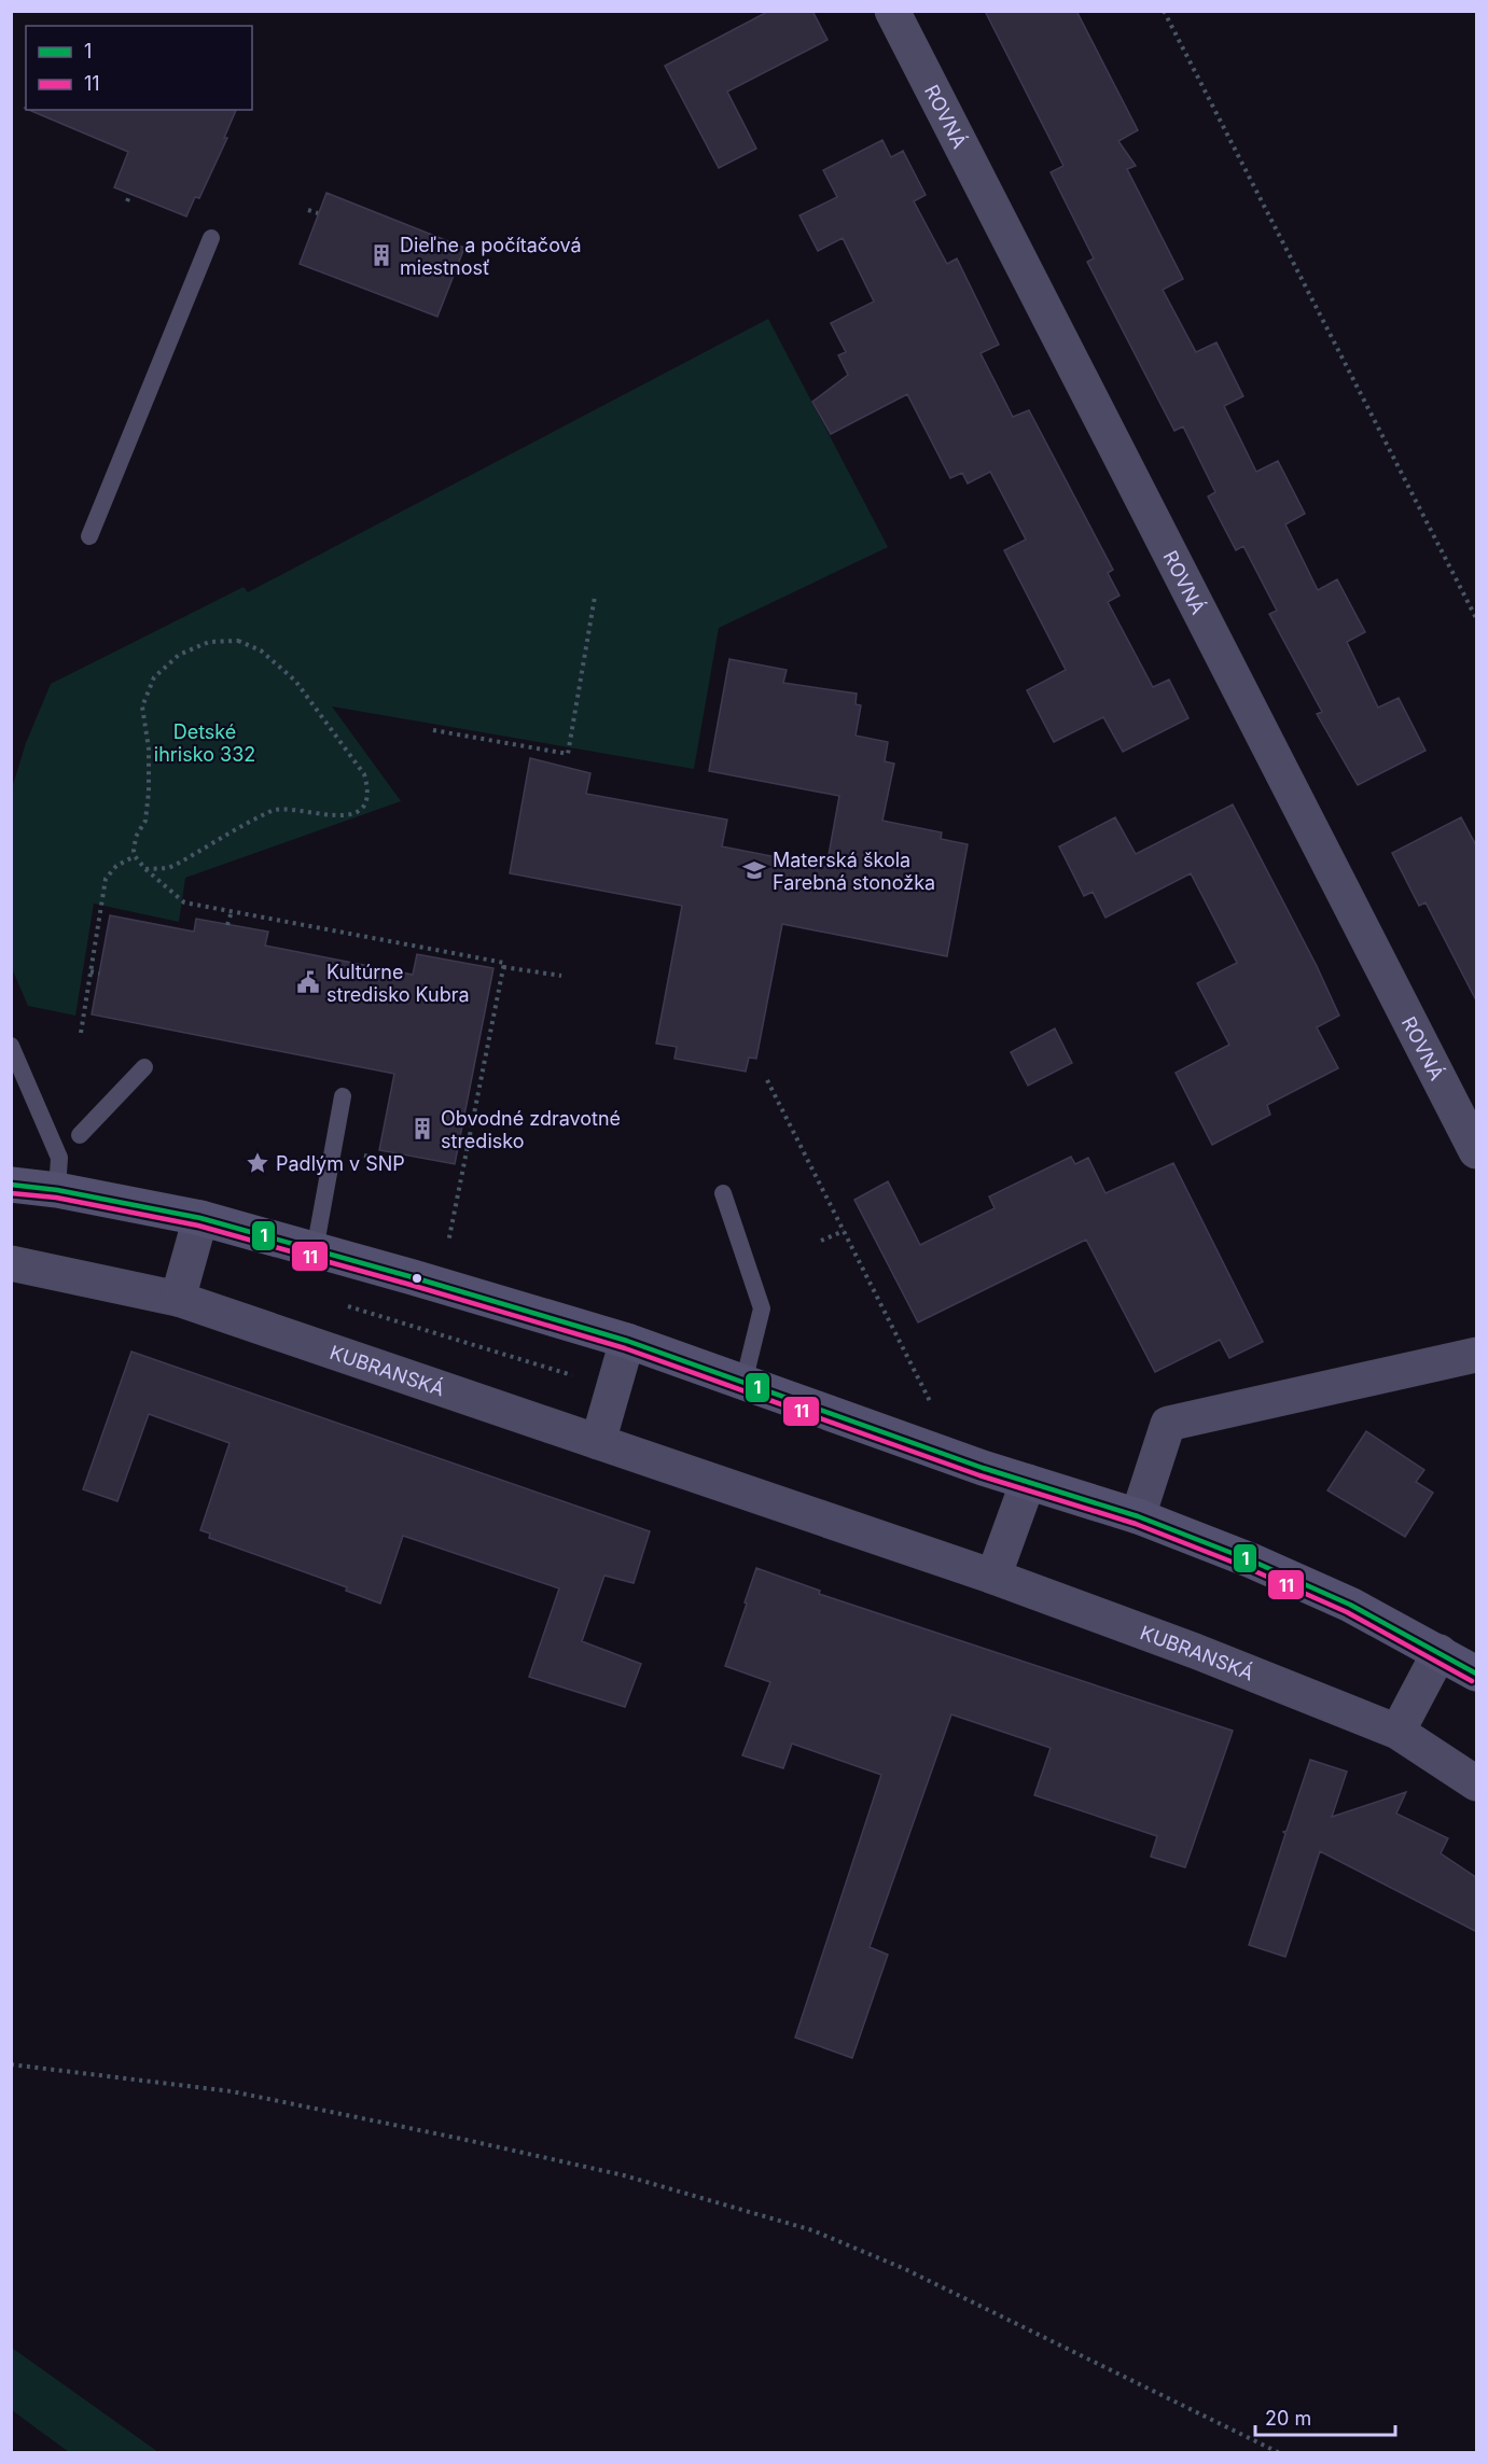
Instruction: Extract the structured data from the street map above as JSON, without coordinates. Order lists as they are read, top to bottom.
{
  "streets": {
    "street": ["ROVNÁ", "KUBRANSKÁ"]
  },
  "parks": ["Detské ihrisko 332"],
  "places": {
    "building": ["Dieľne a počítačová miestnosť", "Obvodné zdravotné stredisko"],
    "school or university": ["Materská škola Farebná stonožka"],
    "public building": ["Kultúrne stredisko Kubra"],
    "place": ["Padlým v SNP"]
  },
  "lines": ["transit line 1", "transit line 11"],
  "legend": ["1", "11"],
  "scale_bar": "20 m"
}
